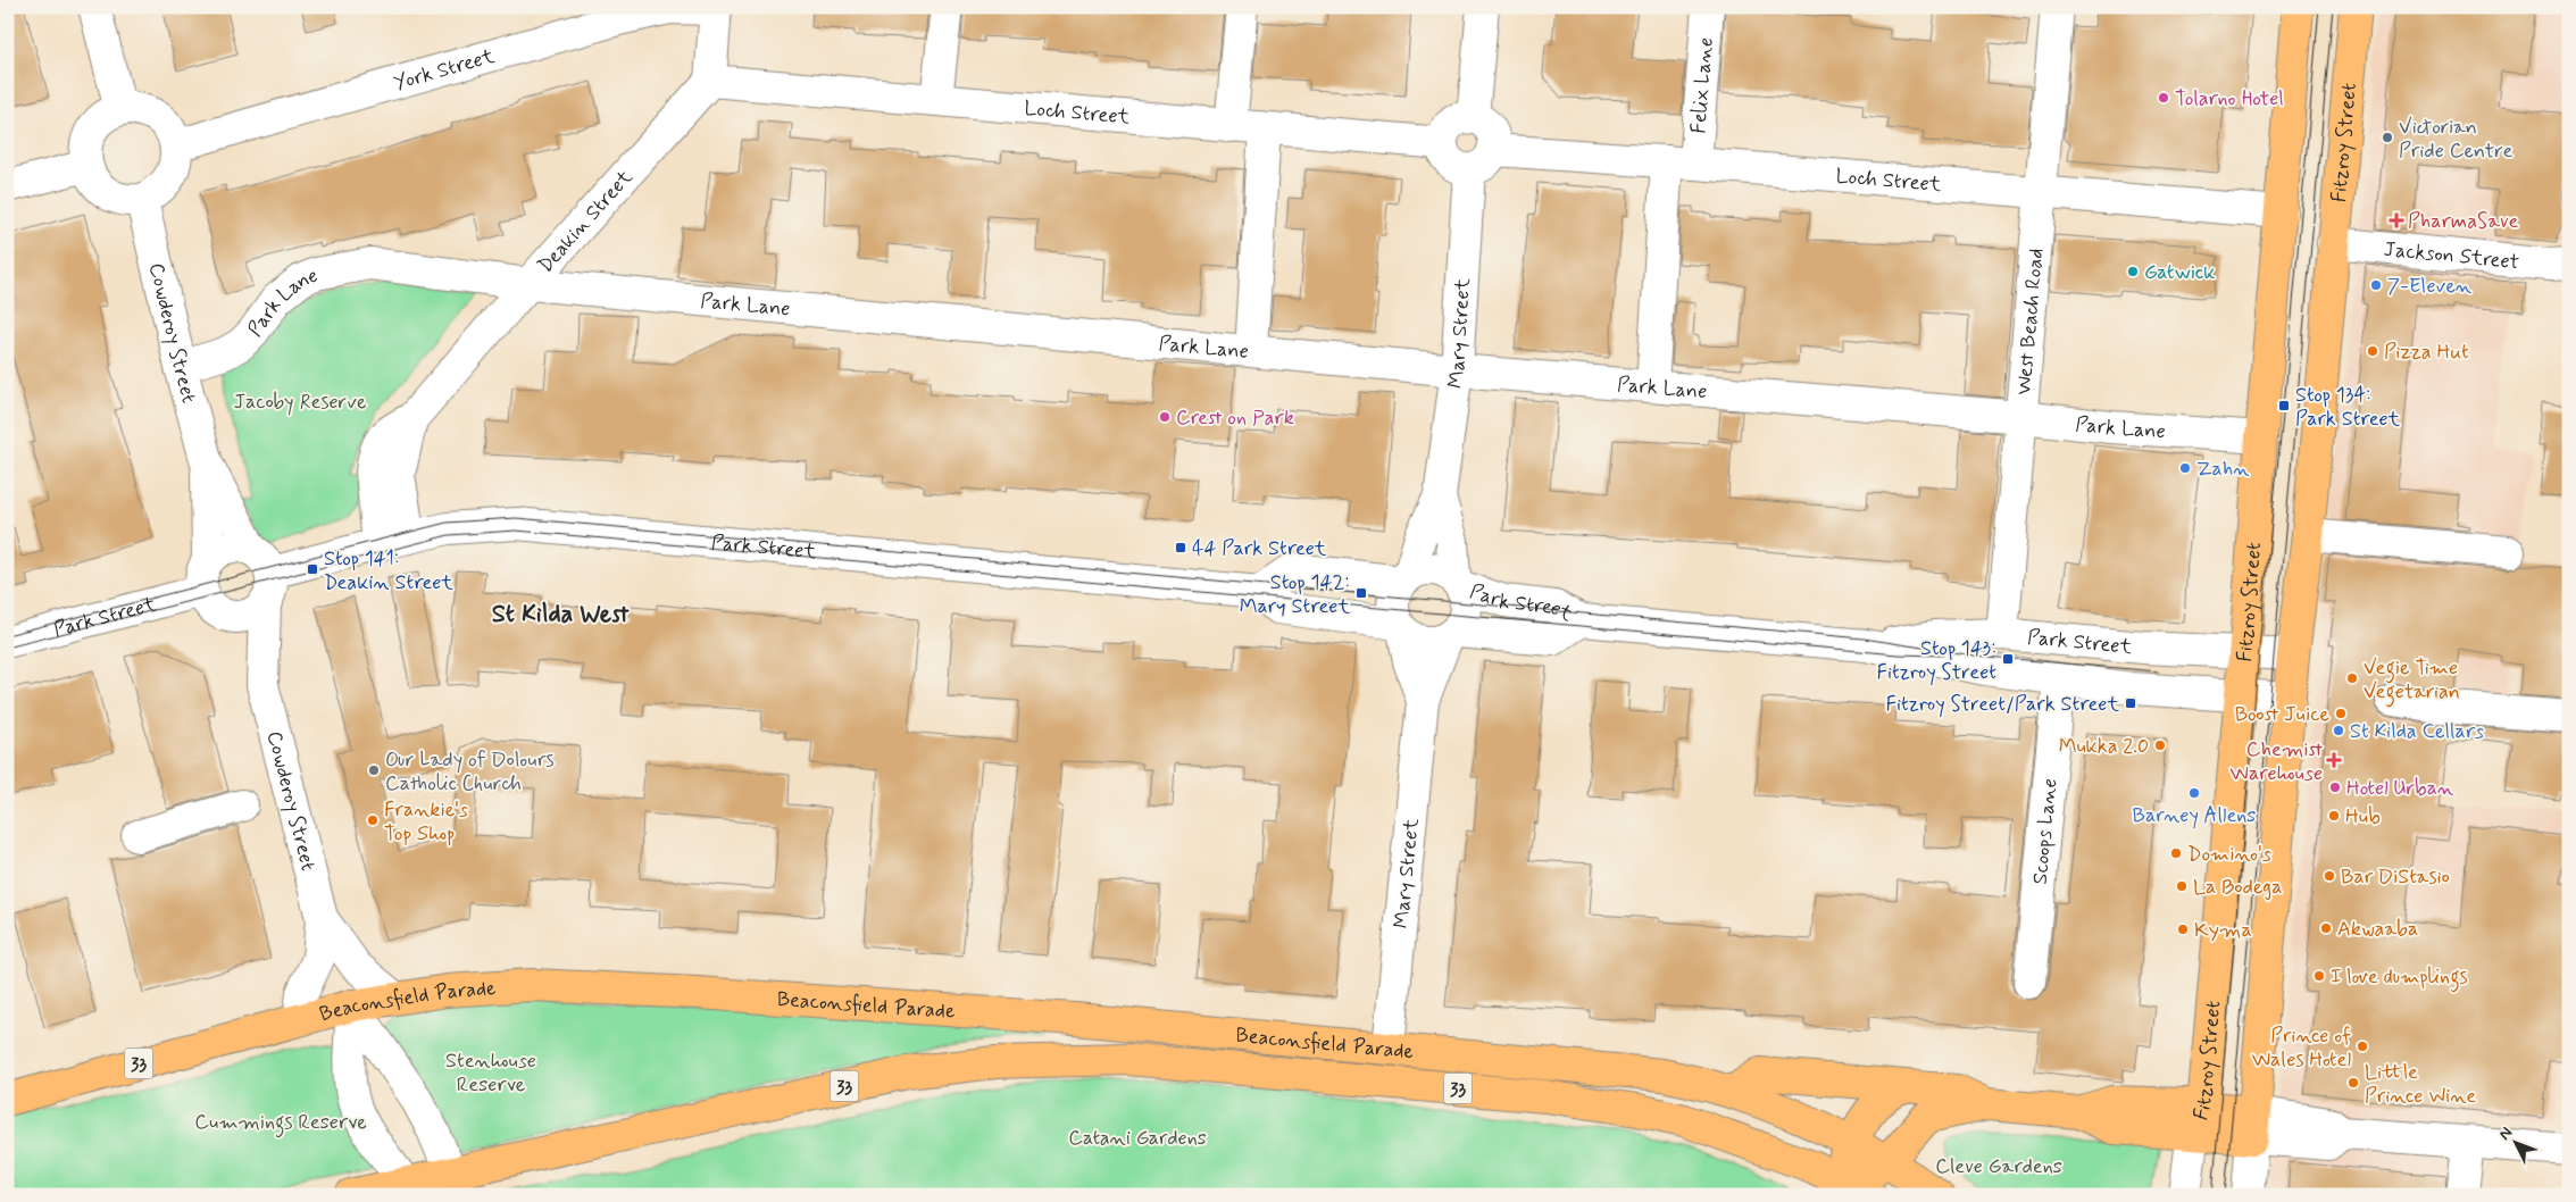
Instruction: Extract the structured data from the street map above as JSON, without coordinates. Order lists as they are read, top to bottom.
{
  "streets": {
    "main road": ["Fitzroy Street", "Beaconsfield Parade", "33"],
    "street": [
      "York Street",
      "Felix Lane",
      "Loch Street",
      "Deakin Street",
      "Jackson Street",
      "Park Lane",
      "West Beach Road",
      "Cowderoy Street",
      "Mary Street",
      "Park Street",
      "Scoops Lane"
    ]
  },
  "crossings": [
    ["York Street", "Cowderoy Street"],
    ["Felix Lane", "Loch Street"],
    ["Felix Lane", "Park Lane"],
    ["Loch Street", "Fitzroy Street"],
    ["Loch Street", "Deakin Street"],
    ["Loch Street", "West Beach Road"],
    ["Loch Street", "Mary Street"],
    ["Fitzroy Street", "Jackson Street"],
    ["Fitzroy Street", "Park Lane"],
    ["Fitzroy Street", "Park Street"],
    ["Deakin Street", "Park Lane"],
    ["Deakin Street", "Park Street"],
    ["Park Lane", "West Beach Road"],
    ["Park Lane", "Cowderoy Street"],
    ["Park Lane", "Mary Street"],
    ["West Beach Road", "Park Street"],
    ["Cowderoy Street", "Park Street"],
    ["Cowderoy Street", "Beaconsfield Parade"],
    ["Mary Street", "Park Street"],
    ["Mary Street", "Beaconsfield Parade"],
    ["Park Street", "Scoops Lane"]
  ],
  "districts": ["St Kilda West"],
  "parks": [
    "Jacoby Reserve",
    "Stenhouse Reserve",
    "Cummings Reserve",
    "Catani Gardens",
    "Cleve Gardens"
  ],
  "places": {
    "other": [
      "Tolarno Hotel",
      "Victorian Pride Centre",
      "Gatwick",
      "7-Eleven",
      "Pizza Hut",
      "Crest on Park",
      "Zahn",
      "Vegie Time Vegetarian",
      "Boost Juice",
      "St Kilda Cellars",
      "Mukka 2.0",
      "Our Lady of Dolours Catholic Church",
      "Hotel Urban",
      "Barney Allens",
      "Hub",
      "Frankie's Top Shop",
      "Domino's",
      "Bar DiStasio",
      "La Bodega",
      "Akwaaba",
      "Kyma",
      "I love dumplings",
      "Prince of Wales Hotel",
      "Little Prince Wine"
    ],
    "health": ["PharmaSave", "Chemist Warehouse"],
    "transit": [
      "Stop 134: Park Street",
      "44 Park Street",
      "Stop 141: Deakin Street",
      "Stop 142: Mary Street",
      "Stop 143: Fitzroy Street",
      "Fitzroy Street/Park Street"
    ]
  },
  "north": "top left"
}
